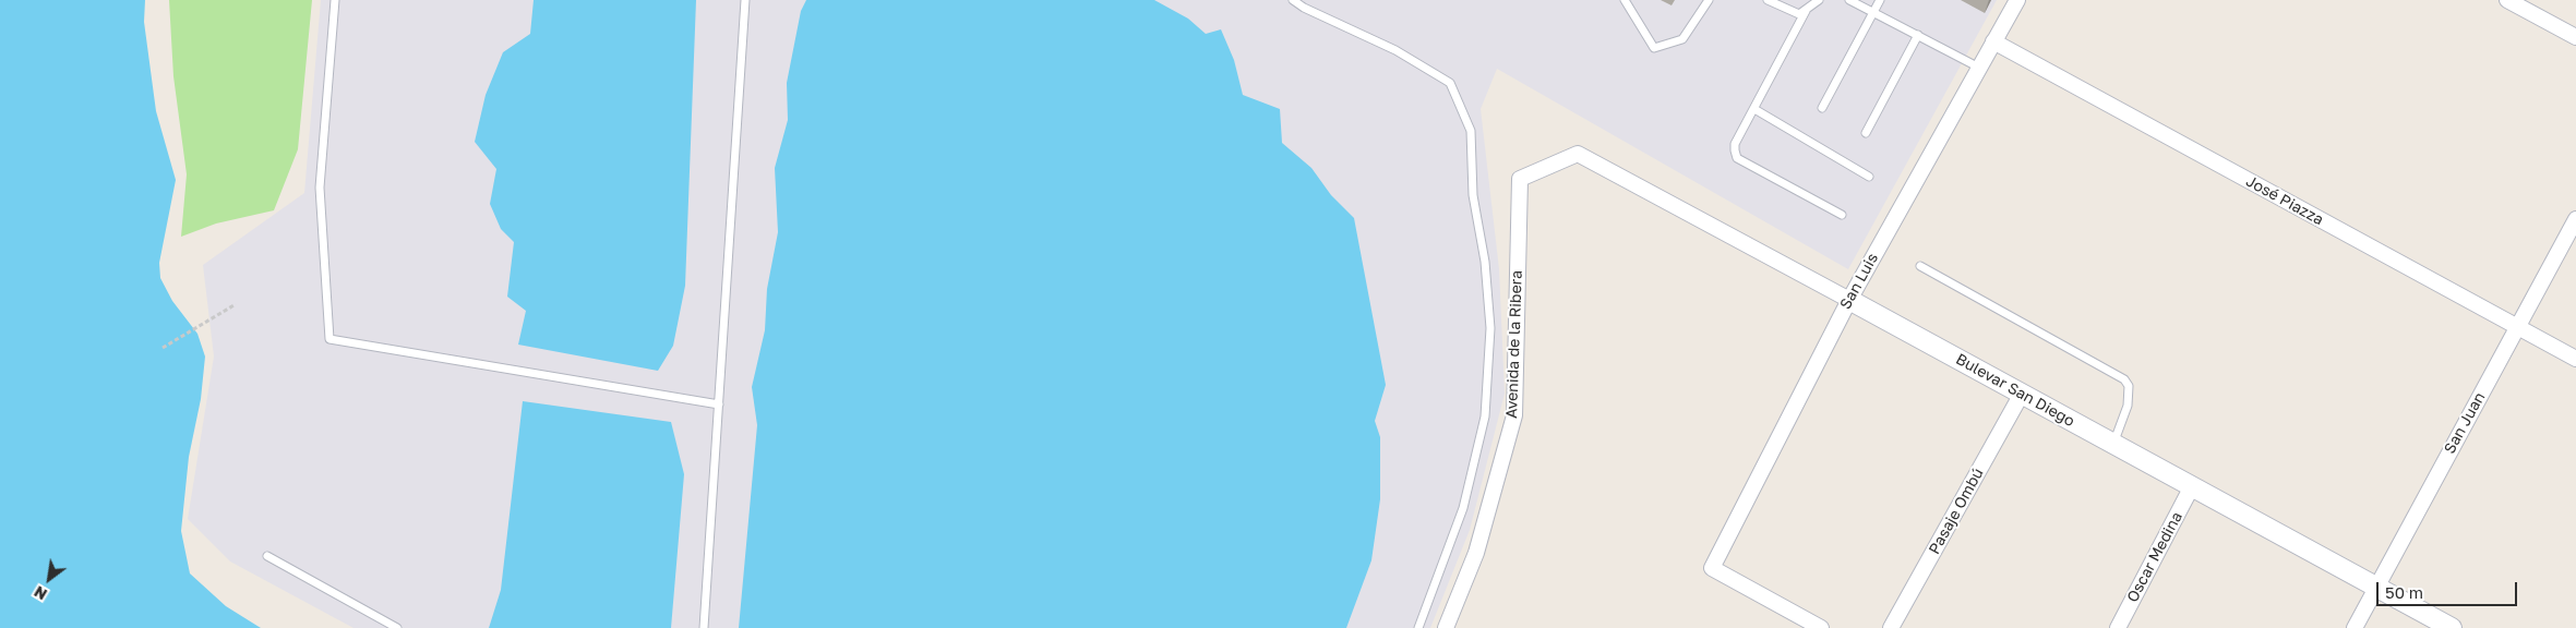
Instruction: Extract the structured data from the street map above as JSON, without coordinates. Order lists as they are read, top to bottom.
{
  "streets": {
    "street": [
      "José Piazza",
      "San Luis",
      "Avenida de la Ribera",
      "Bulevar San Diego",
      "San Juan",
      "Pasaje Ombú",
      "Oscar Medina"
    ]
  },
  "crossings": [
    ["José Piazza", "San Luis"],
    ["José Piazza", "San Juan"],
    ["San Luis", "Bulevar San Diego"],
    ["Avenida de la Ribera", "Bulevar San Diego"],
    ["Bulevar San Diego", "San Juan"],
    ["Bulevar San Diego", "Pasaje Ombú"],
    ["Bulevar San Diego", "Oscar Medina"]
  ],
  "scale_bar": "50 m",
  "north": "bottom left"
}
